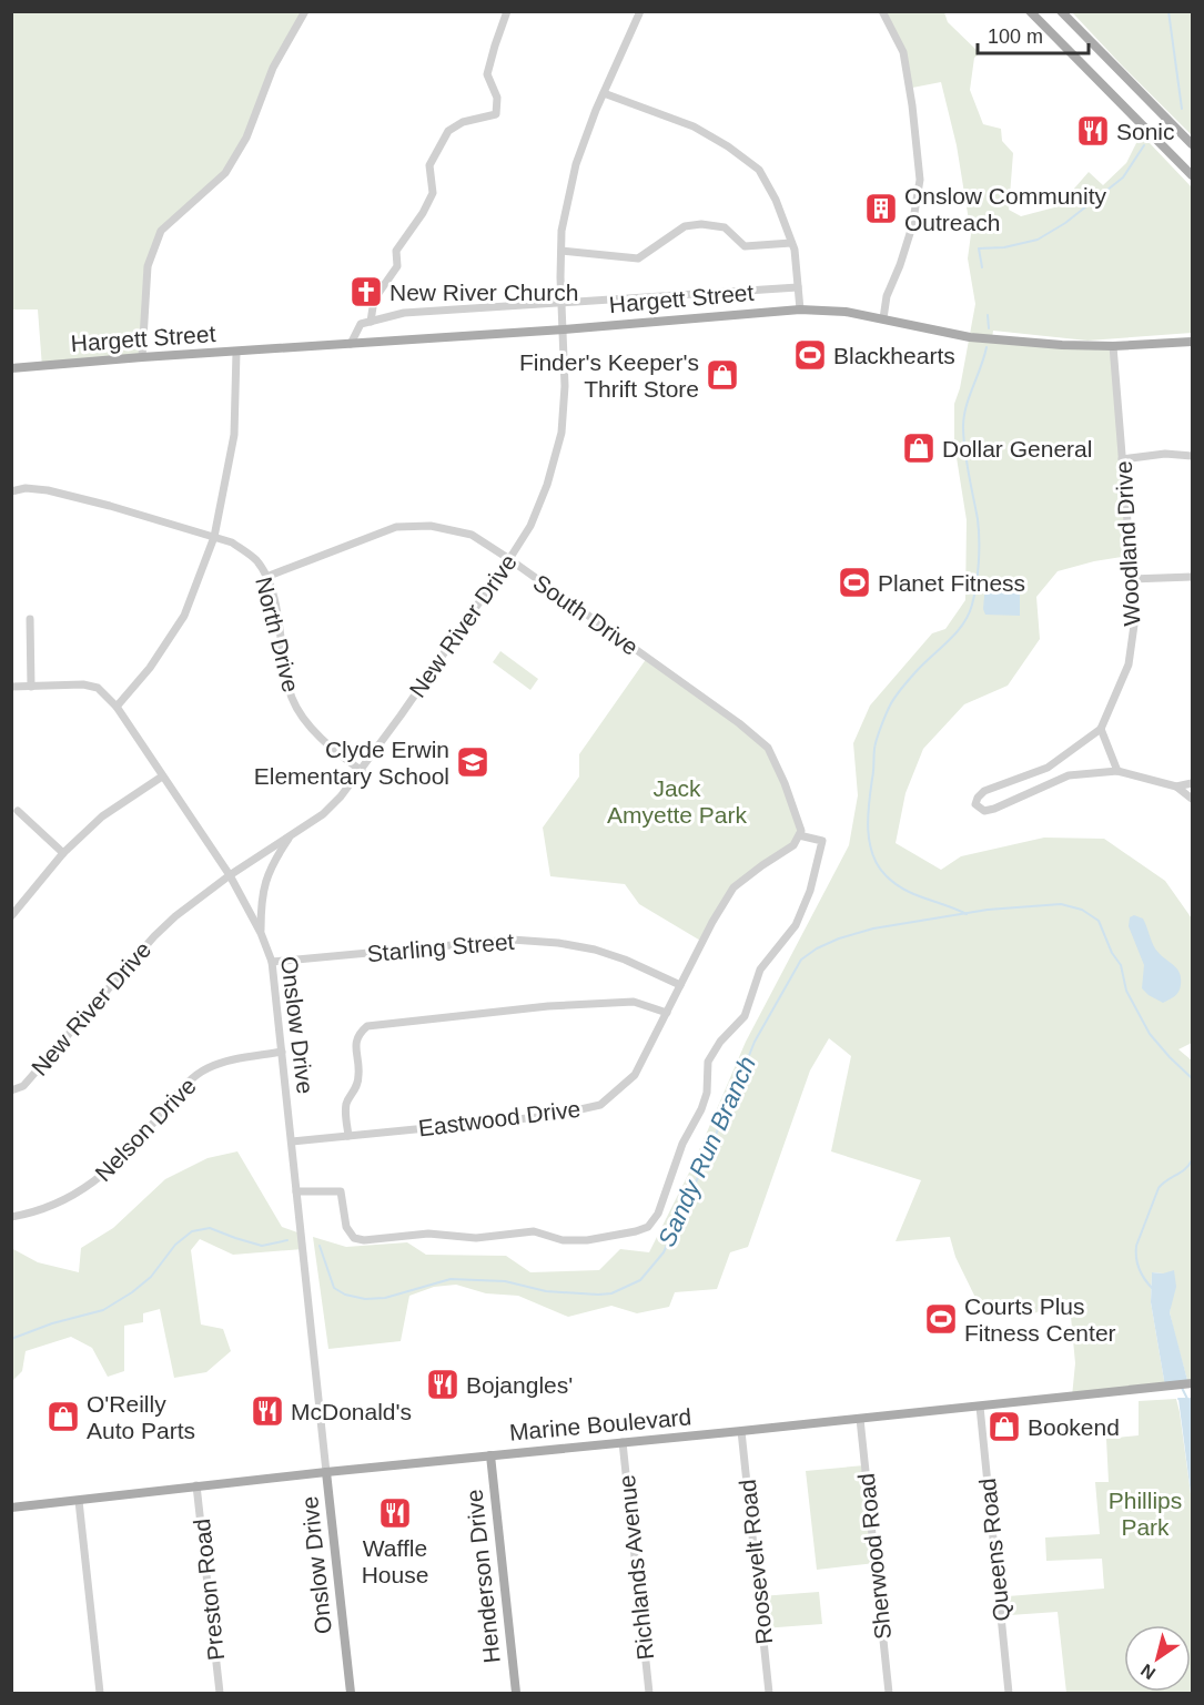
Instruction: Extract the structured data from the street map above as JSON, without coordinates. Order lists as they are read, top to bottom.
{
  "streets": {
    "main road": [
      "Hargett Street",
      "Onslow Drive",
      "Marine Boulevard",
      "Henderson Drive"
    ],
    "street": [
      "Woodland Drive",
      "South Drive",
      "New River Drive",
      "North Drive",
      "Starling Street",
      "Eastwood Drive",
      "Nelson Drive",
      "Queens Road",
      "Sherwood Road",
      "Roosevelt Road",
      "Richlands Avenue",
      "Preston Road"
    ]
  },
  "crossings": [
    ["Hargett Street", "Woodland Drive"],
    ["Hargett Street", "New River Drive"],
    ["South Drive", "New River Drive"],
    ["South Drive", "North Drive"],
    ["South Drive", "Eastwood Drive"],
    ["New River Drive", "North Drive"],
    ["New River Drive", "Onslow Drive"],
    ["Starling Street", "Onslow Drive"],
    ["Starling Street", "Eastwood Drive"],
    ["Onslow Drive", "Eastwood Drive"],
    ["Onslow Drive", "Nelson Drive"],
    ["Onslow Drive", "Marine Boulevard"],
    ["Marine Boulevard", "Queens Road"],
    ["Marine Boulevard", "Sherwood Road"],
    ["Marine Boulevard", "Roosevelt Road"],
    ["Marine Boulevard", "Richlands Avenue"],
    ["Marine Boulevard", "Henderson Drive"],
    ["Marine Boulevard", "Preston Road"]
  ],
  "water": ["Sandy Run Branch"],
  "parks": ["Jack Amyette Park", "Phillips Park"],
  "places": {
    "restaurant": [
      "Sonic",
      "Bojangles'",
      "McDonald's",
      "Waffle House"
    ],
    "building": ["Onslow Community Outreach"],
    "church": ["New River Church"],
    "sports": ["Blackhearts", "Planet Fitness", "Courts Plus Fitness Center"],
    "shop": [
      "Finder's Keeper's Thrift Store",
      "Dollar General",
      "O'Reilly Auto Parts",
      "Bookend"
    ],
    "school or university": ["Clyde Erwin Elementary School"]
  },
  "scale_bar": "100 m",
  "north": "bottom left"
}
